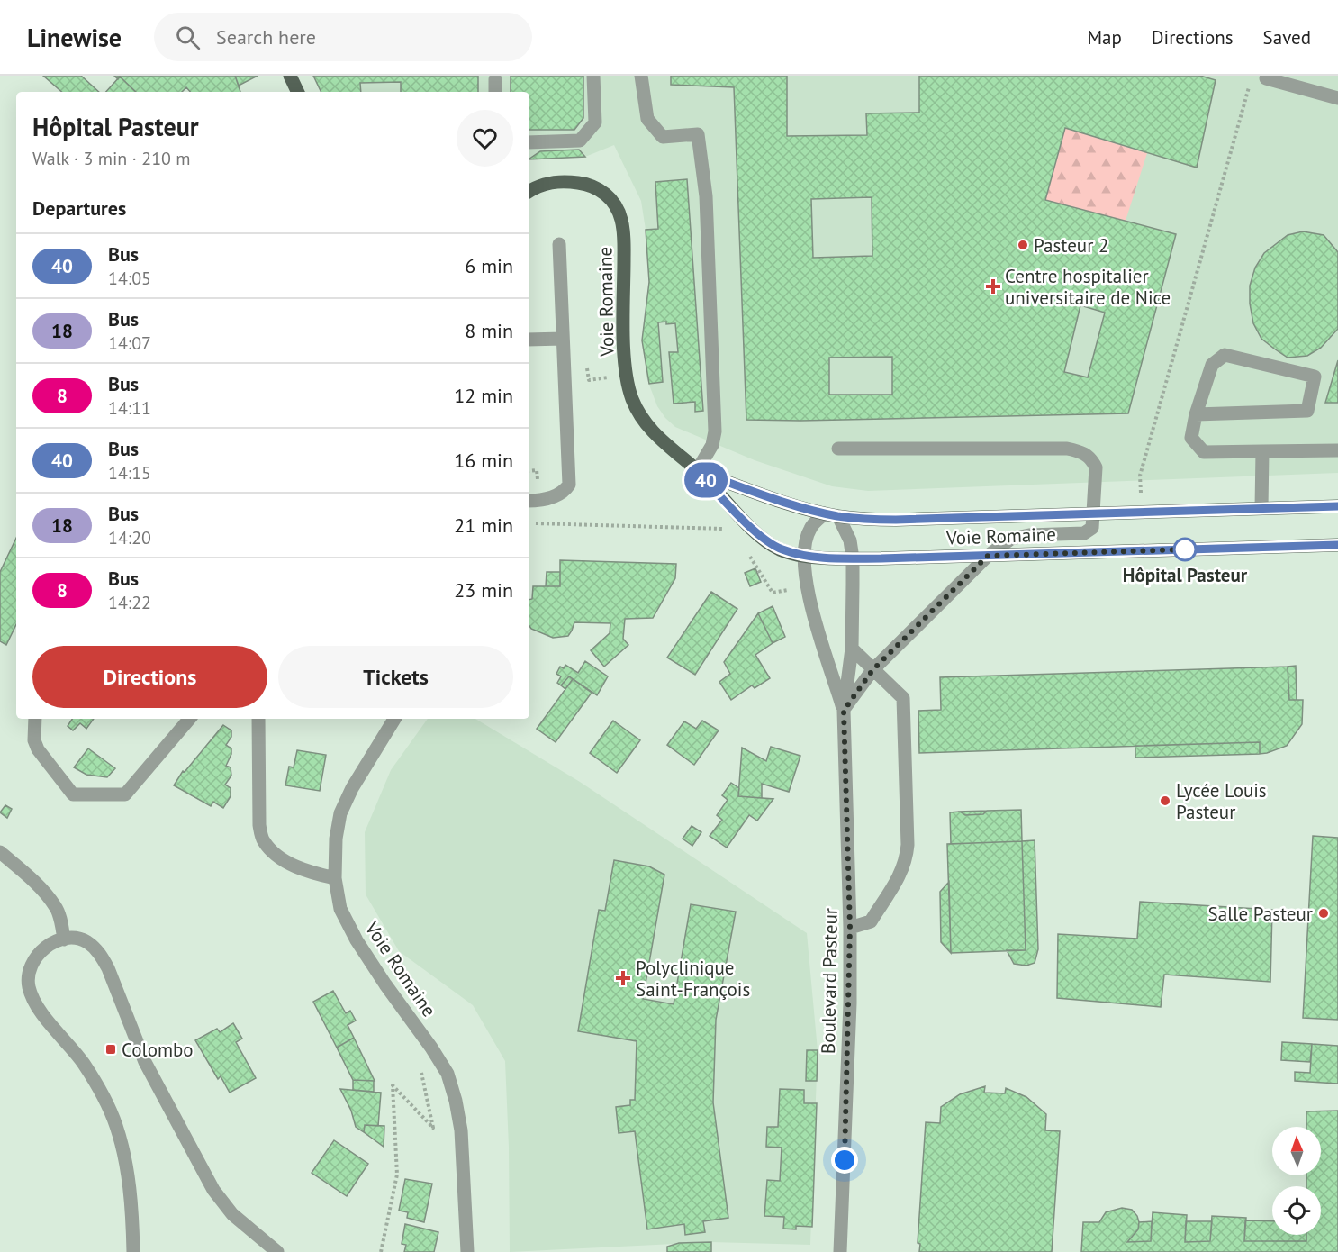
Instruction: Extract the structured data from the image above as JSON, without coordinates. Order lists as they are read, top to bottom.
{
  "streets": {
    "main road": ["Voie Romaine"],
    "street": ["Boulevard Pasteur"]
  },
  "crossings": [
    ["Voie Romaine", "Boulevard Pasteur"]
  ],
  "places": {
    "other": [
      "Pasteur 2",
      "Hôpital Pasteur",
      "Lycée Louis Pasteur",
      "Salle Pasteur"
    ],
    "health": ["Centre hospitalier universitaire de Nice", "Polyclinique Saint-François"],
    "transit": ["Colombo"]
  },
  "lines": ["bus line 40"],
  "north": "top",
  "page": {
    "header": "Linewise",
    "search": "Search here",
    "nav": ["Map", "Directions", "Saved"],
    "on_map": "40",
    "heading": [
      ["Hôpital Pasteur", "Walk · 3 min · 210 m"],
      "Departures"
    ],
    "list": [
      {
        "mark": "40",
        "name": "Bus",
        "note": "14:05",
        "value": "6 min"
      },
      {
        "mark": "18",
        "name": "Bus",
        "note": "14:07",
        "value": "8 min"
      },
      {
        "mark": "8",
        "name": "Bus",
        "note": "14:11",
        "value": "12 min"
      },
      {
        "mark": "40",
        "name": "Bus",
        "note": "14:15",
        "value": "16 min"
      },
      {
        "mark": "18",
        "name": "Bus",
        "note": "14:20",
        "value": "21 min"
      },
      {
        "mark": "8",
        "name": "Bus",
        "note": "14:22",
        "value": "23 min"
      }
    ],
    "buttons": ["Directions", "Tickets"]
  }
}
